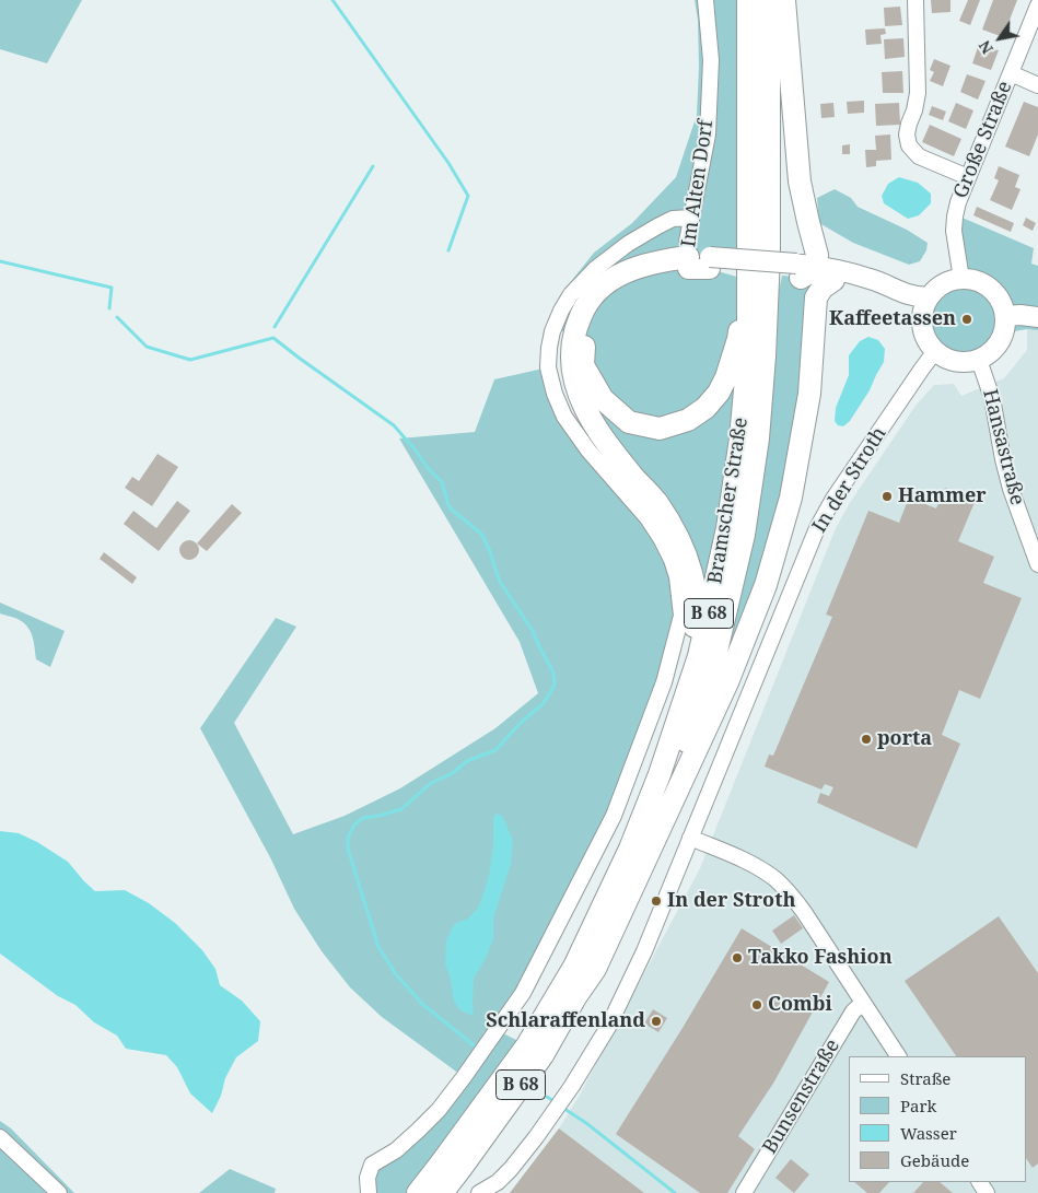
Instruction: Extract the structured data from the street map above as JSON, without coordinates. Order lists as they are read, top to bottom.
{
  "streets": {
    "highway": ["Bramscher Straße", "B 68"],
    "street": [
      "Große Straße",
      "Im Alten Dorf",
      "Hansastraße",
      "In der Stroth",
      "Bunsenstraße"
    ]
  },
  "crossings": [
    ["Große Straße", "Hansastraße"],
    ["Große Straße", "In der Stroth"],
    ["Hansastraße", "In der Stroth"],
    ["Bramscher Straße", "B 68"]
  ],
  "places": [
    "Kaffeetassen",
    "Hammer",
    "porta",
    "In der Stroth",
    "Takko Fashion",
    "Combi",
    "Schlaraffenland"
  ],
  "legend": [
    "Straße",
    "Park",
    "Wasser",
    "Gebäude"
  ],
  "north": "bottom left"
}
